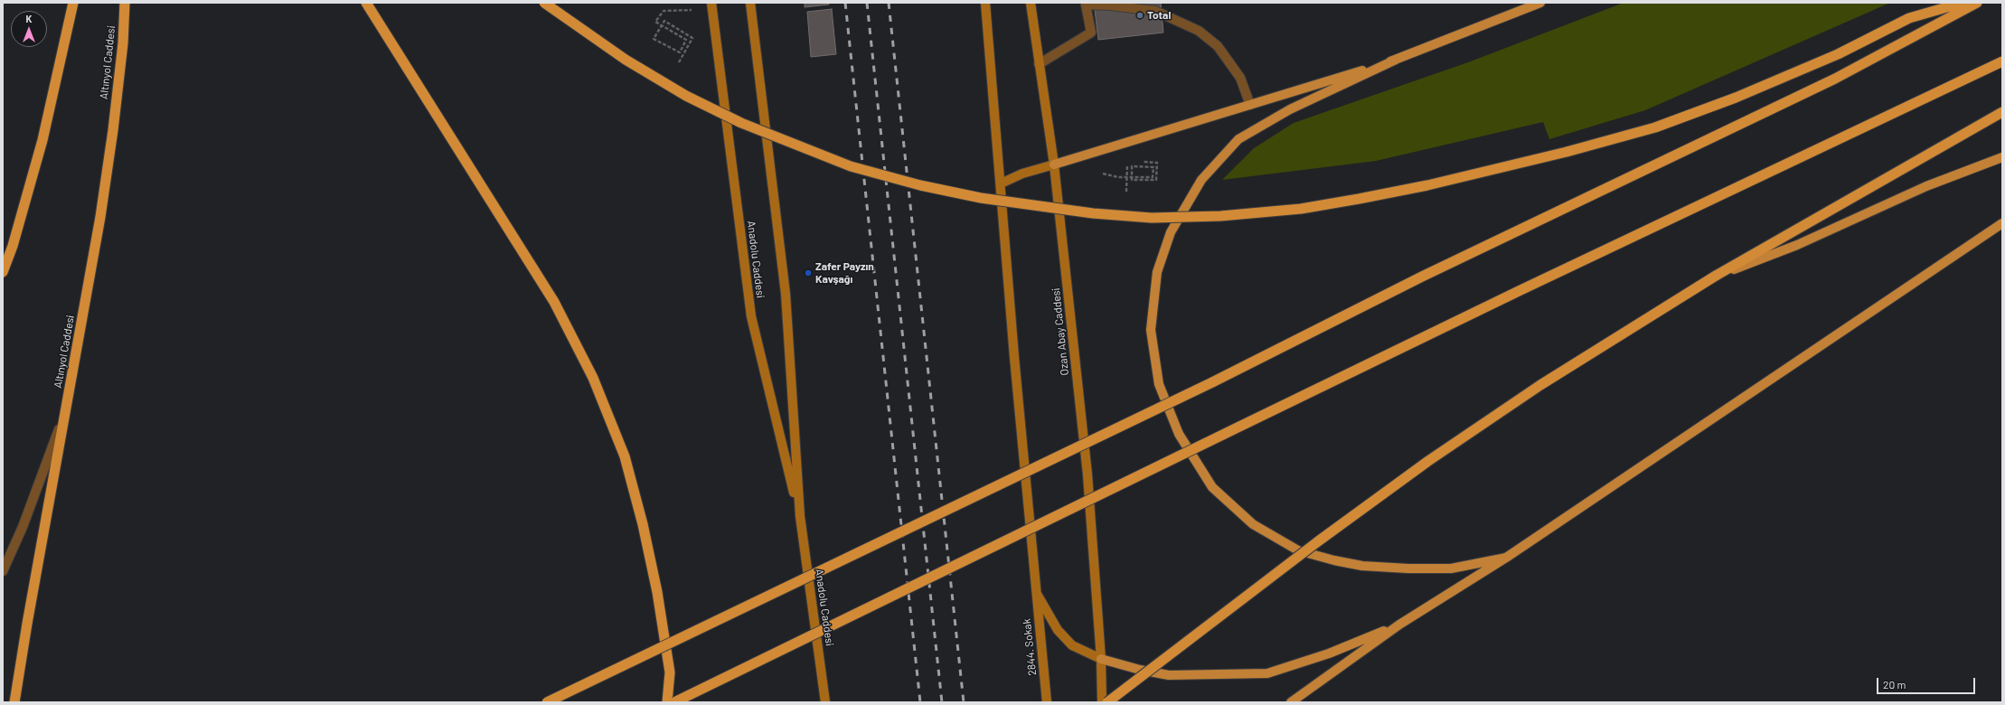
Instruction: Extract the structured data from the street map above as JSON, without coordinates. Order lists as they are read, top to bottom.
{
  "streets": {
    "highway": ["Altınyol Caddesi"],
    "main road": ["Anadolu Caddesi", "Ozan Abay Caddesi", "2844. Sokak"]
  },
  "places": ["Total", "Zafer Payzın Kavşağı"],
  "scale_bar": "20 m",
  "north": "top"
}
